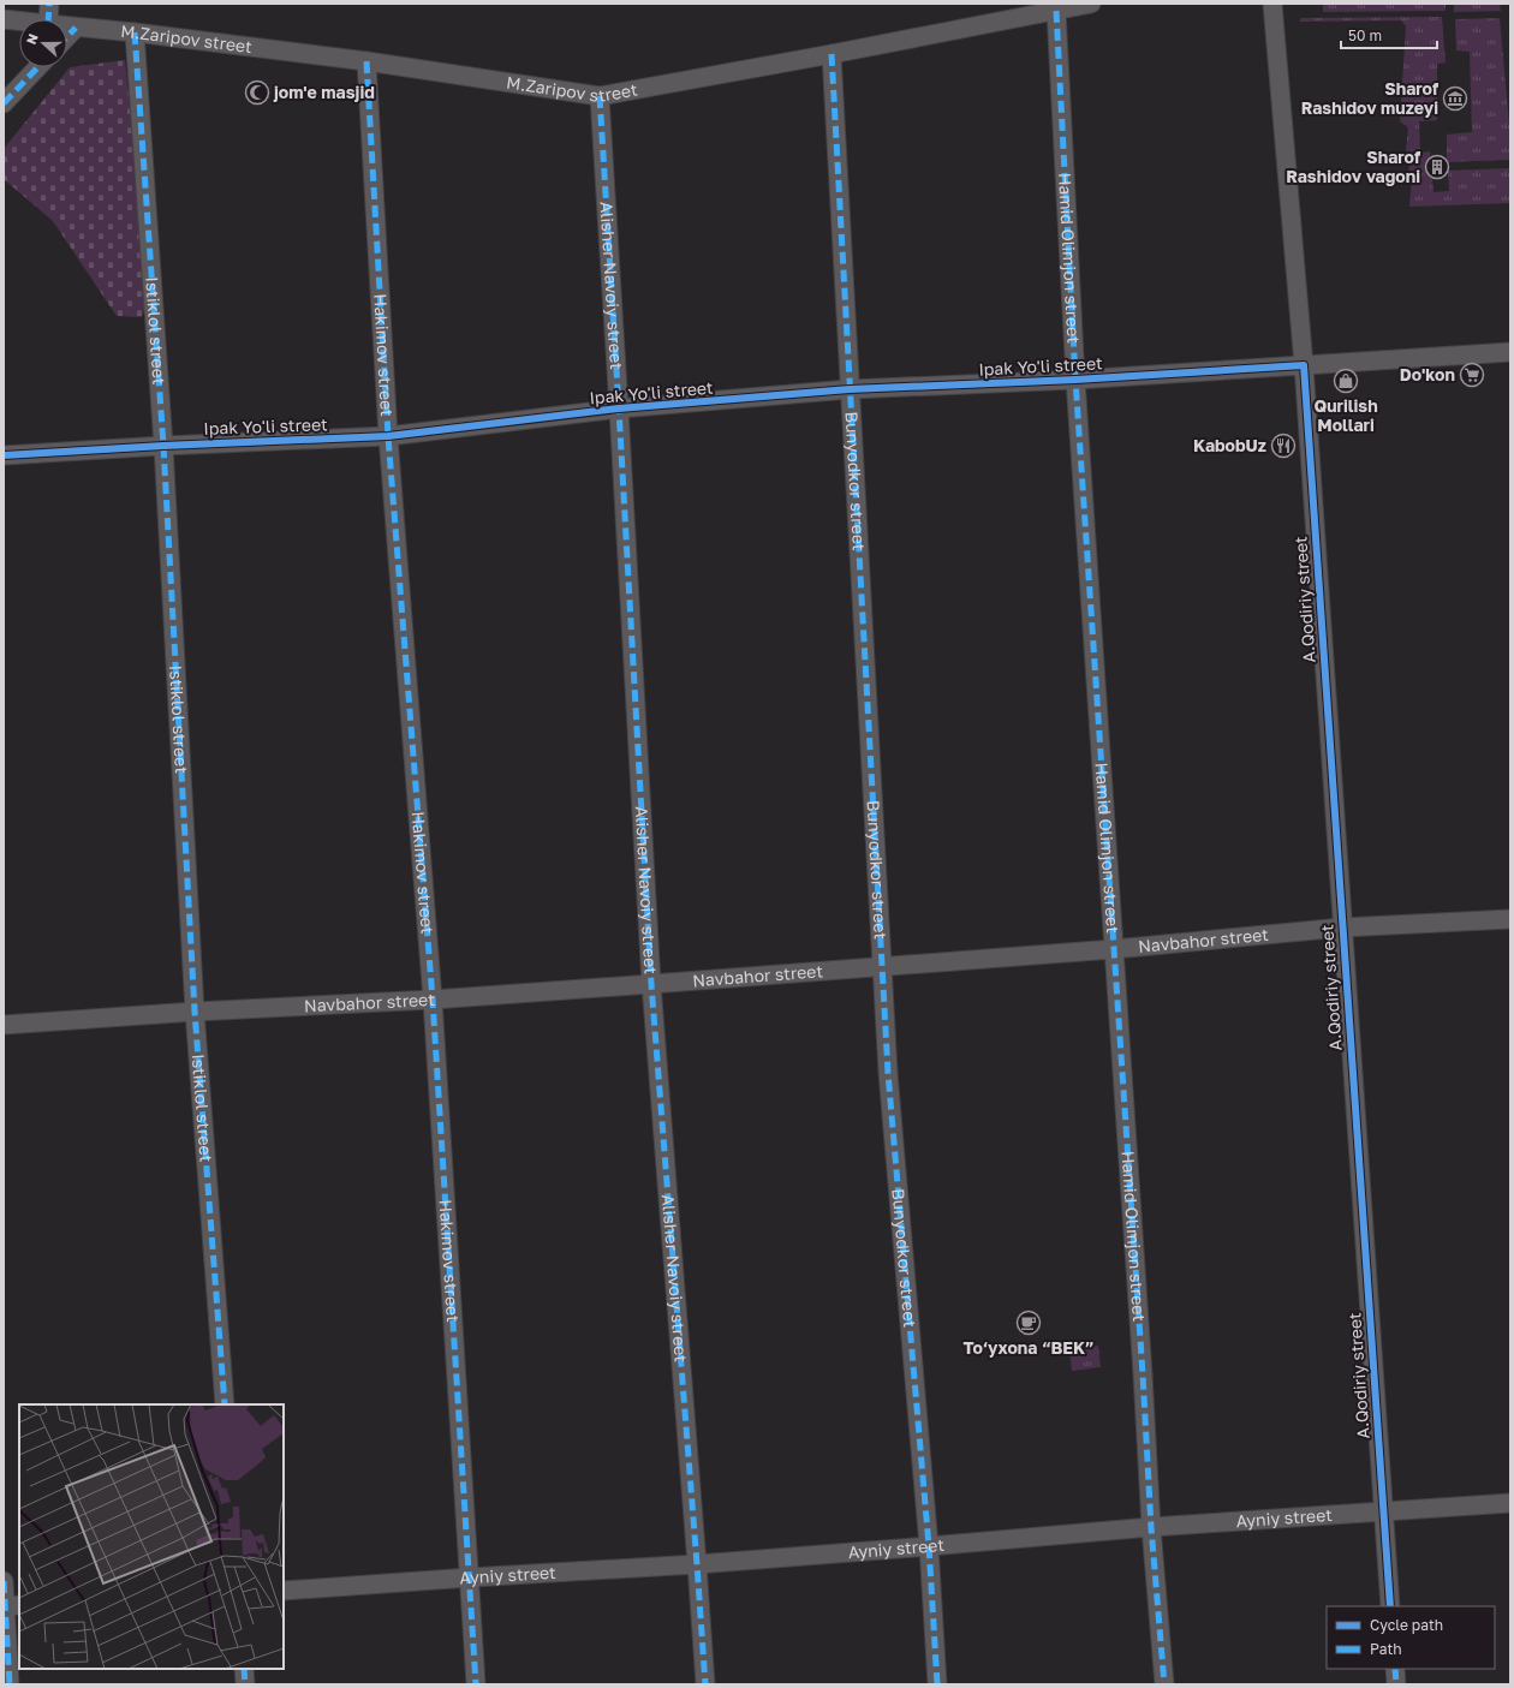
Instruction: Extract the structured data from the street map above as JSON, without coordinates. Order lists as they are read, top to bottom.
{
  "streets": {
    "street": [
      "M.Zaripov street",
      "Hamid Olimjon street",
      "Alisher Navoiy street",
      "Istiklol street",
      "Hakimov street",
      "Ipak Yo'li street",
      "Bunyodkor street",
      "A.Qodiriy street",
      "Navbahor street",
      "Ayniy street"
    ]
  },
  "crossings": [
    ["M.Zaripov street", "Hamid Olimjon street"],
    ["M.Zaripov street", "Alisher Navoiy street"],
    ["M.Zaripov street", "Istiklol street"],
    ["M.Zaripov street", "Hakimov street"],
    ["M.Zaripov street", "Bunyodkor street"],
    ["Hamid Olimjon street", "Ipak Yo'li street"],
    ["Hamid Olimjon street", "Navbahor street"],
    ["Hamid Olimjon street", "Ayniy street"],
    ["Alisher Navoiy street", "Ipak Yo'li street"],
    ["Alisher Navoiy street", "Navbahor street"],
    ["Alisher Navoiy street", "Ayniy street"],
    ["Istiklol street", "Ipak Yo'li street"],
    ["Istiklol street", "Navbahor street"],
    ["Hakimov street", "Ipak Yo'li street"],
    ["Hakimov street", "Navbahor street"],
    ["Hakimov street", "Ayniy street"],
    ["Ipak Yo'li street", "Bunyodkor street"],
    ["Ipak Yo'li street", "A.Qodiriy street"],
    ["Bunyodkor street", "Navbahor street"],
    ["Bunyodkor street", "Ayniy street"],
    ["A.Qodiriy street", "Navbahor street"],
    ["A.Qodiriy street", "Ayniy street"]
  ],
  "places": {
    "mosque": ["jom'e masjid"],
    "museum": ["Sharof Rashidov muzeyi"],
    "building": ["Sharof Rashidov vagoni"],
    "supermarket": ["Do'kon"],
    "shop": ["Qurilish Mollari"],
    "restaurant": ["KabobUz"],
    "cafe": ["To‘yxona “BEK”"]
  },
  "legend": ["Cycle path", "Path"],
  "scale_bar": "50 m",
  "north": "left"
}
